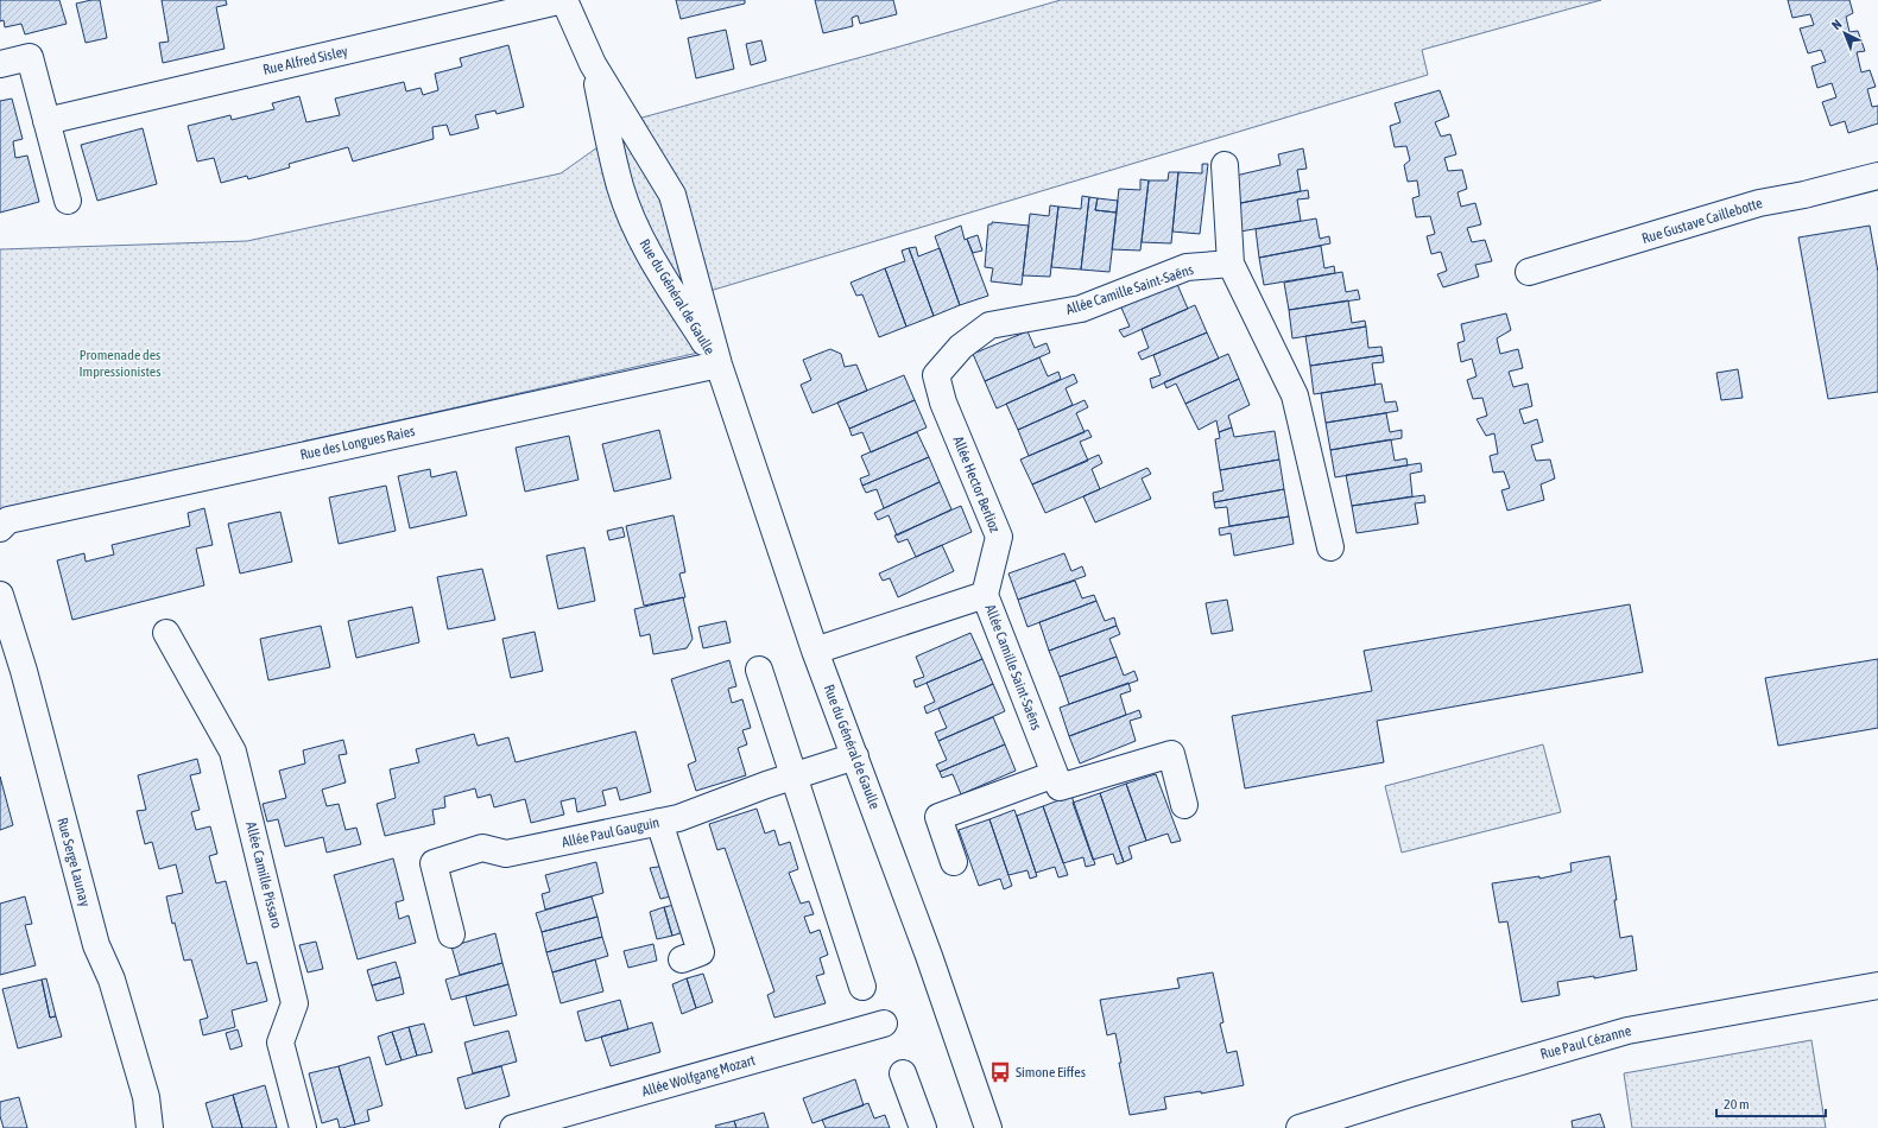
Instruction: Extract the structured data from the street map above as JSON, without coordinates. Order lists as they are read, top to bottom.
{
  "streets": {
    "street": [
      "Rue Alfred Sisley",
      "Rue Gustave Caillebotte",
      "Allée Camille Saint-Saëns",
      "Rue du Général de Gaulle",
      "Rue des Longues Raies",
      "Allée Hector Berlioz",
      "Allée Paul Gauguin",
      "Rue Serge Launay",
      "Allée Camille Pissaro",
      "Rue Paul Cézanne",
      "Allée Wolfgang Mozart"
    ]
  },
  "crossings": [
    ["Rue Alfred Sisley", "Rue du Général de Gaulle"],
    ["Allée Camille Saint-Saëns", "Rue du Général de Gaulle"],
    ["Allée Camille Saint-Saëns", "Allée Hector Berlioz"],
    ["Rue du Général de Gaulle", "Rue des Longues Raies"],
    ["Rue du Général de Gaulle", "Allée Paul Gauguin"]
  ],
  "parks": ["Promenade des Impressionistes"],
  "places": {
    "bus stop": ["Simone Eiffes"]
  },
  "scale_bar": "20 m",
  "north": "top left"
}
